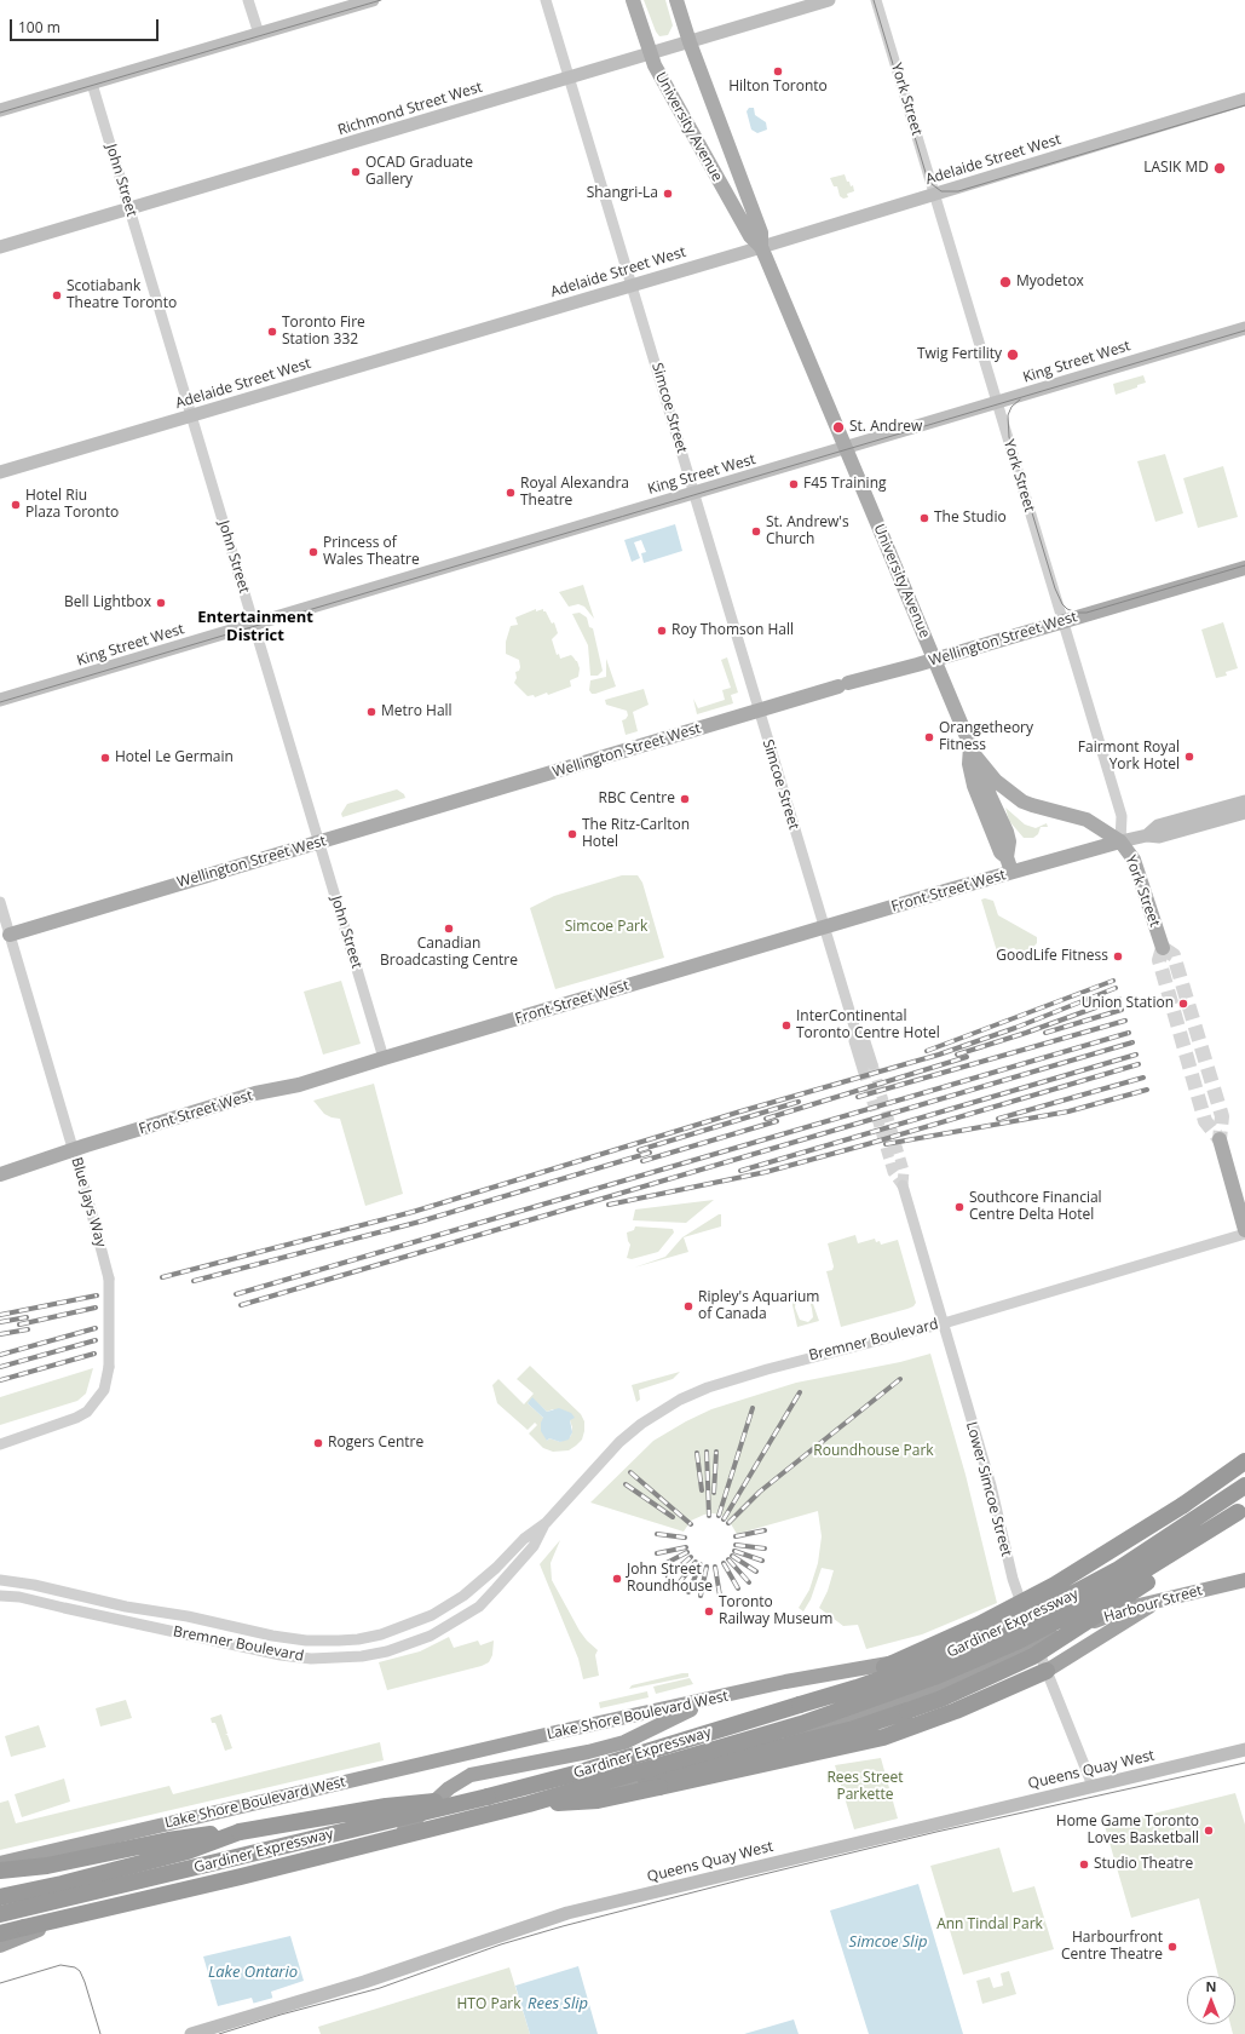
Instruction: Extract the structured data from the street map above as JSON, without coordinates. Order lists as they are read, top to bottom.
{
  "streets": {
    "highway": ["Harbour Street", "Gardiner Expressway", "Lake Shore Boulevard West"],
    "main road": [
      "York Street",
      "Richmond Street West",
      "University Avenue",
      "Adelaide Street West",
      "King Street West",
      "Wellington Street West",
      "Front Street West",
      "Queens Quay West"
    ],
    "street": [
      "John Street",
      "Simcoe Street",
      "Blue Jays Way",
      "Bremner Boulevard",
      "Lower Simcoe Street"
    ]
  },
  "crossings": [
    ["York Street", "University Avenue"],
    ["York Street", "Adelaide Street West"],
    ["York Street", "King Street West"],
    ["York Street", "Wellington Street West"],
    ["York Street", "Front Street West"],
    ["Richmond Street West", "University Avenue"],
    ["Richmond Street West", "John Street"],
    ["Richmond Street West", "Simcoe Street"],
    ["University Avenue", "Adelaide Street West"],
    ["University Avenue", "King Street West"],
    ["University Avenue", "Wellington Street West"],
    ["University Avenue", "Front Street West"],
    ["Adelaide Street West", "John Street"],
    ["Adelaide Street West", "Simcoe Street"],
    ["John Street", "King Street West"],
    ["John Street", "Wellington Street West"],
    ["John Street", "Front Street West"],
    ["King Street West", "Simcoe Street"],
    ["Simcoe Street", "Wellington Street West"],
    ["Simcoe Street", "Front Street West"],
    ["Wellington Street West", "Blue Jays Way"],
    ["Front Street West", "Blue Jays Way"],
    ["Bremner Boulevard", "Lower Simcoe Street"],
    ["Lower Simcoe Street", "Harbour Street"],
    ["Lower Simcoe Street", "Lake Shore Boulevard West"],
    ["Lower Simcoe Street", "Queens Quay West"]
  ],
  "districts": ["Entertainment District"],
  "water": ["Simcoe Slip", "Lake Ontario", "Rees Slip"],
  "parks": [
    "Simcoe Park",
    "Roundhouse Park",
    "Rees Street Parkette",
    "Ann Tindal Park",
    "HTO Park"
  ],
  "places": [
    "Hilton Toronto",
    "LASIK MD",
    "OCAD Graduate Gallery",
    "Shangri-La",
    "Myodetox",
    "Scotiabank Theatre Toronto",
    "Toronto Fire Station 332",
    "Twig Fertility",
    "St. Andrew",
    "F45 Training",
    "Royal Alexandra Theatre",
    "Hotel Riu Plaza Toronto",
    "The Studio",
    "St. Andrew's Church",
    "Princess of Wales Theatre",
    "Bell Lightbox",
    "Roy Thomson Hall",
    "Metro Hall",
    "Orangetheory Fitness",
    "Fairmont Royal York Hotel",
    "Hotel Le Germain",
    "RBC Centre",
    "The Ritz-Carlton Hotel",
    "Canadian Broadcasting Centre",
    "GoodLife Fitness",
    "Union Station",
    "InterContinental Toronto Centre Hotel",
    "Southcore Financial Centre Delta Hotel",
    "Ripley's Aquarium of Canada",
    "Rogers Centre",
    "John Street Roundhouse",
    "Toronto Railway Museum",
    "Home Game Toronto Loves Basketball",
    "Studio Theatre",
    "Harbourfront Centre Theatre"
  ],
  "scale_bar": "100 m",
  "north": "top"
}
